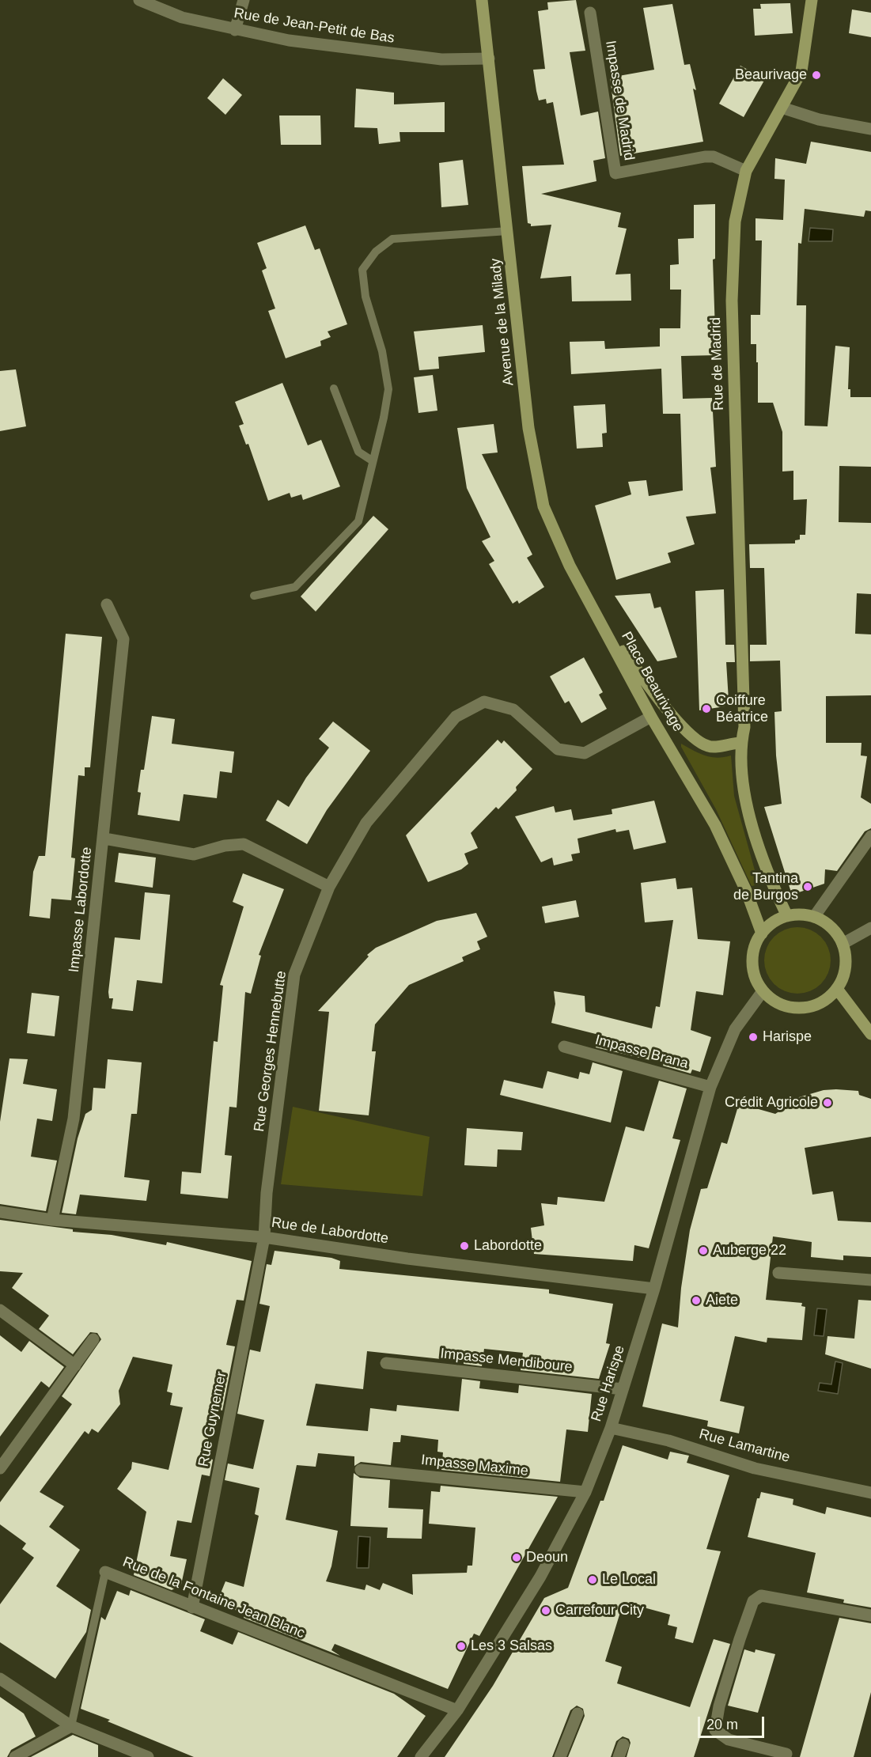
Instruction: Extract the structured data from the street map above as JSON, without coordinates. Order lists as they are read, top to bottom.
{
  "streets": {
    "main road": ["Avenue de la Milady", "Rue de Madrid", "Place Beaurivage"],
    "street": [
      "Rue de Jean-Petit de Bas",
      "Impasse de Madrid",
      "Impasse Labordotte",
      "Rue Georges Hennebutte",
      "Impasse Brana",
      "Rue de Labordotte",
      "Impasse Mendiboure",
      "Rue Harispe",
      "Rue Guynemer",
      "Rue Lamartine",
      "Impasse Maxime",
      "Rue de la Fontaine Jean Blanc"
    ]
  },
  "crossings": [
    ["Rue de Jean-Petit de Bas", "Avenue de la Milady"],
    ["Impasse de Madrid", "Rue de Madrid"],
    ["Avenue de la Milady", "Place Beaurivage"],
    ["Rue de Madrid", "Place Beaurivage"],
    ["Place Beaurivage", "Rue Georges Hennebutte"],
    ["Place Beaurivage", "Rue Harispe"],
    ["Impasse Labordotte", "Rue de Labordotte"],
    ["Rue Georges Hennebutte", "Rue de Labordotte"],
    ["Rue Georges Hennebutte", "Rue Guynemer"],
    ["Impasse Brana", "Rue Harispe"],
    ["Rue de Labordotte", "Rue Harispe"],
    ["Rue de Labordotte", "Rue Guynemer"],
    ["Impasse Mendiboure", "Rue Harispe"],
    ["Rue Harispe", "Rue Lamartine"],
    ["Rue Harispe", "Impasse Maxime"],
    ["Rue Harispe", "Rue de la Fontaine Jean Blanc"],
    ["Rue Guynemer", "Rue de la Fontaine Jean Blanc"]
  ],
  "places": [
    "Beaurivage",
    "Coiffure Béatrice",
    "Tantina de Burgos",
    "Harispe",
    "Crédit Agricole",
    "Labordotte",
    "Auberge 22",
    "Aiete",
    "Deoun",
    "Le Local",
    "Carrefour City",
    "Les 3 Salsas"
  ],
  "scale_bar": "20 m"
}
